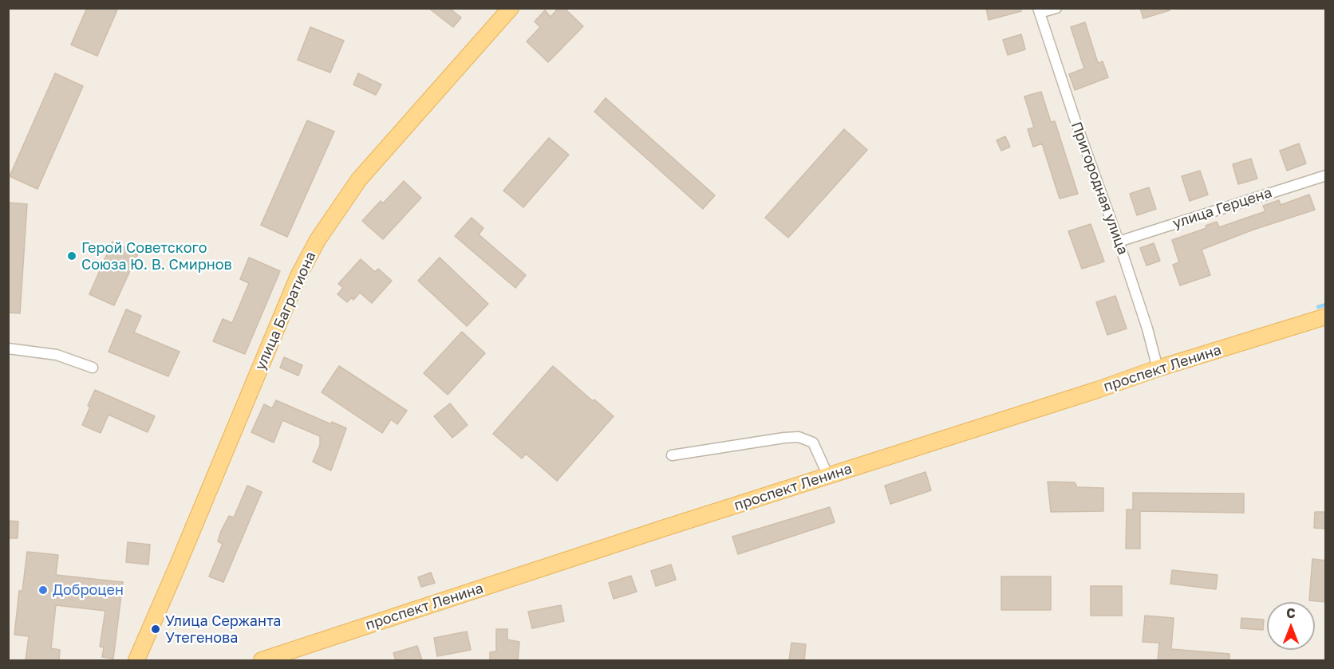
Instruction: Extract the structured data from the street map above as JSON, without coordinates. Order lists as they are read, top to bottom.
{
  "streets": {
    "main road": ["улица Багратиона", "проспект Ленина"],
    "street": ["Пригородная улица", "улица Герцена"]
  },
  "crossings": [
    ["Пригородная улица", "улица Герцена"],
    ["Пригородная улица", "проспект Ленина"]
  ],
  "places": ["Герой Советского Союза Ю. В. Смирнов", "Доброцен", "Улица Сержанта Утегенова"],
  "north": "top"
}
